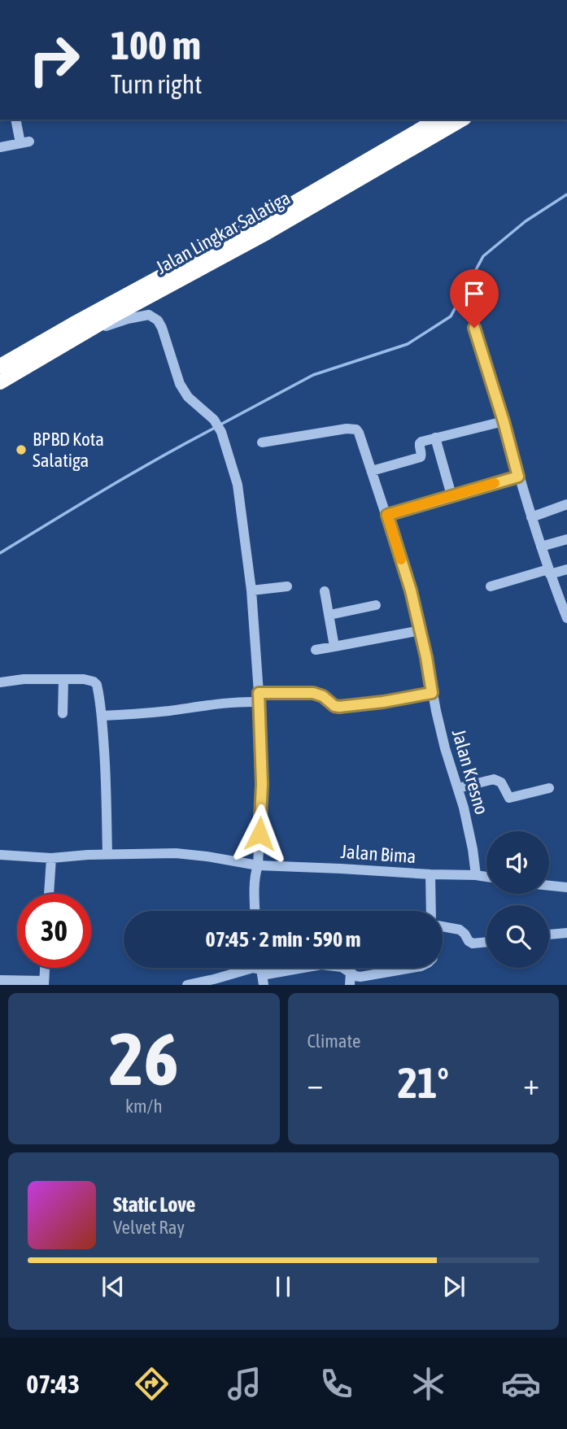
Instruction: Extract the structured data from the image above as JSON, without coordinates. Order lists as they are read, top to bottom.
{
  "streets": {
    "highway": ["Jalan Lingkar Salatiga"],
    "street": ["Jalan Kresno", "Jalan Bima"]
  },
  "crossings": [
    ["Jalan Kresno", "Jalan Bima"]
  ],
  "places": ["BPBD Kota Salatiga"],
  "page": {
    "turn": ["100 m", "Turn right"],
    "limit": "30",
    "trip": "07:45 · 2 min · 590 m",
    "tile": [
      ["26", "km/h"],
      "Climate"
    ],
    "heat": ["−", "21°", "+"],
    "song": ["Static Love", "Velvet Ray"],
    "tabs": "07:43"
  }
}
